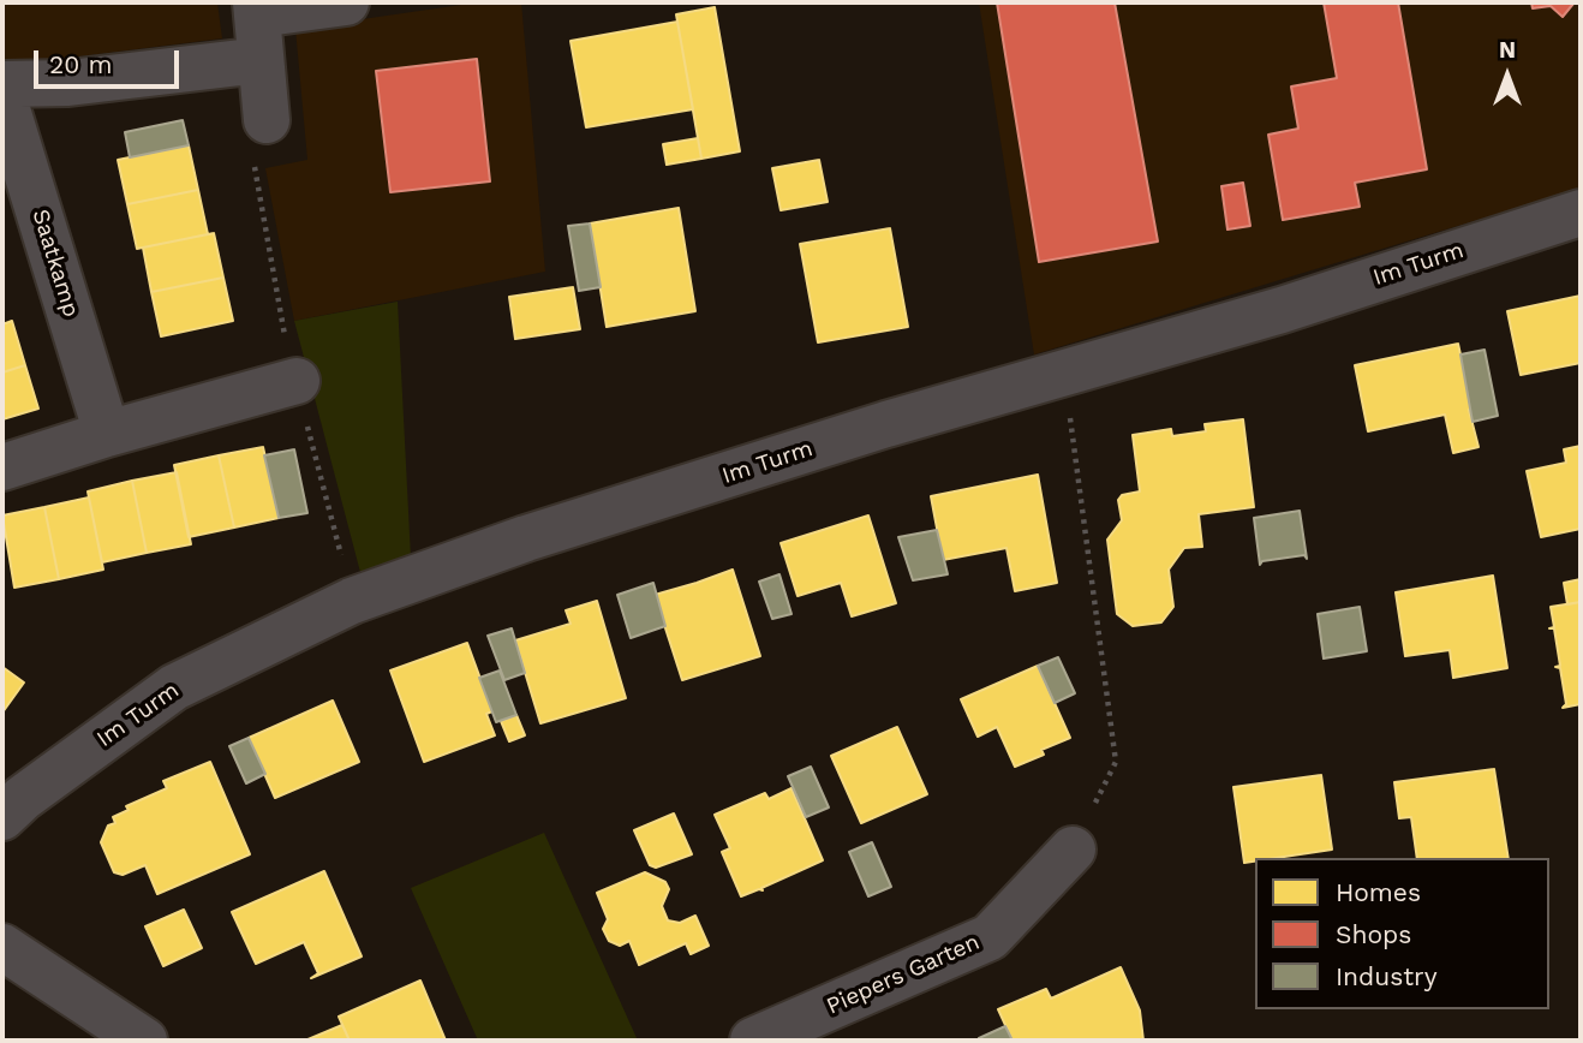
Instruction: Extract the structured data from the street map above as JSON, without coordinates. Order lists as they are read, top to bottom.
{
  "streets": {
    "street": ["Saatkamp", "Im Turm", "Piepers Garten"]
  },
  "legend": ["Homes", "Shops", "Industry"],
  "scale_bar": "20 m",
  "north": "top"
}
